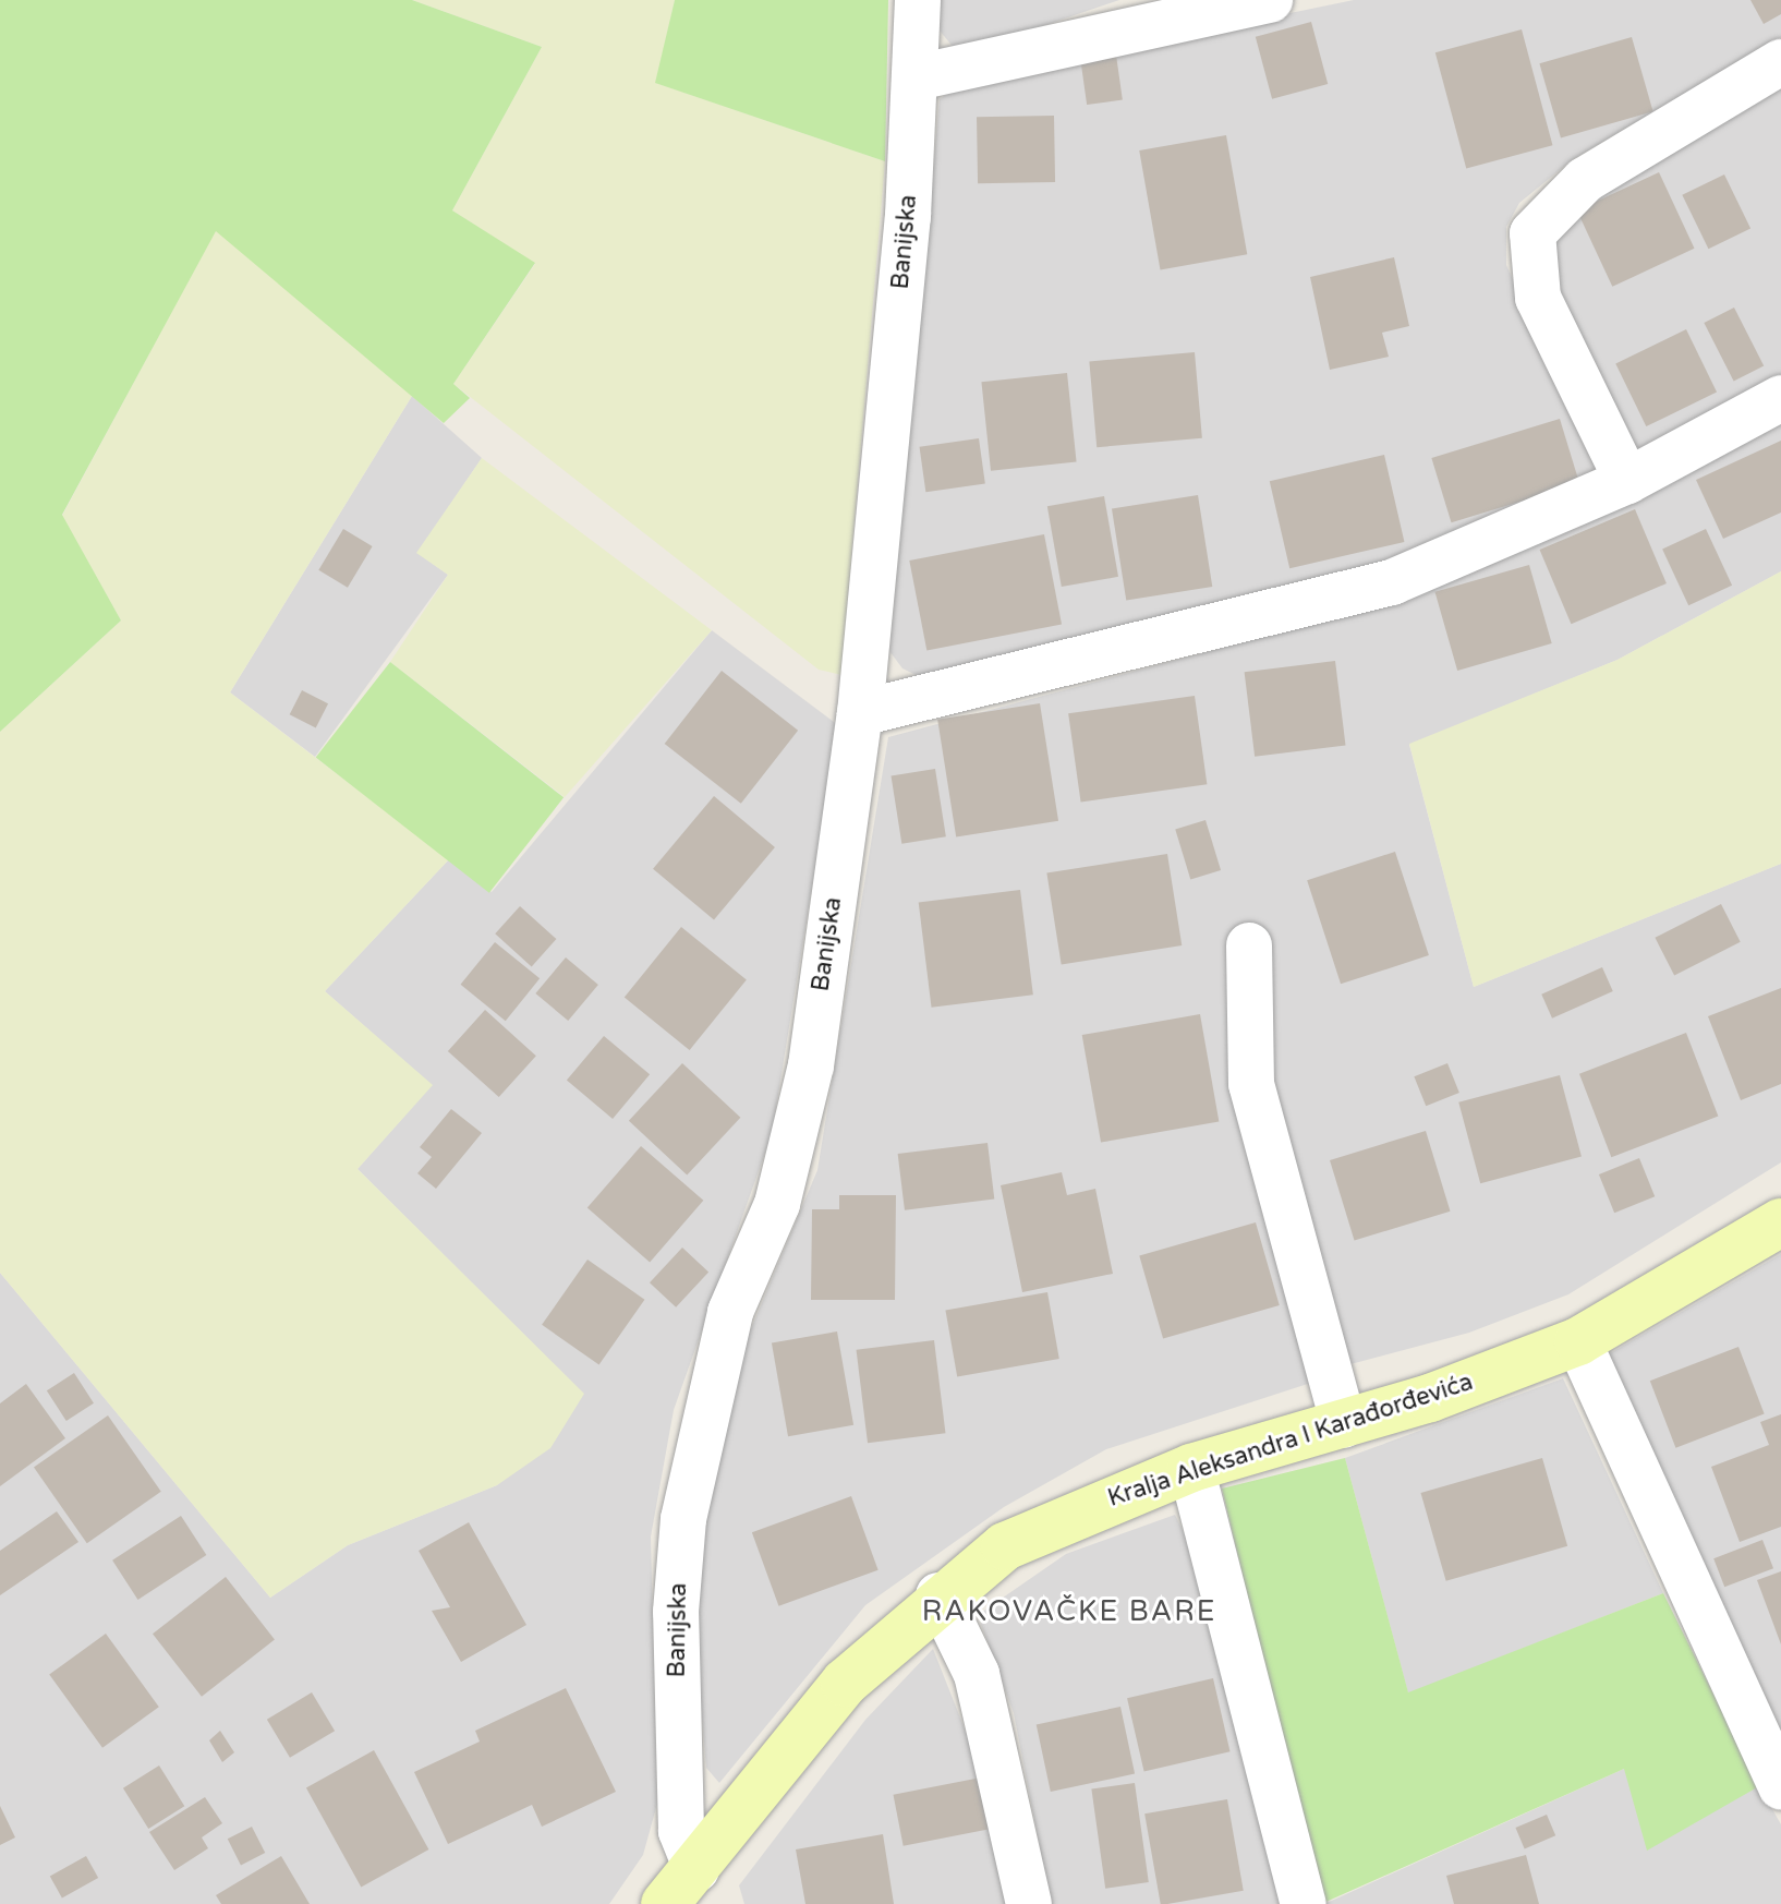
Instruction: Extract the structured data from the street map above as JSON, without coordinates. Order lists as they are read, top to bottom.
{
  "streets": {
    "street": ["Banijska", "Kralja Aleksandra I Karađorđevića"]
  },
  "crossings": [
    ["Banijska", "Kralja Aleksandra I Karađorđevića"]
  ],
  "districts": ["RAKOVAČKE BARE"]
}
